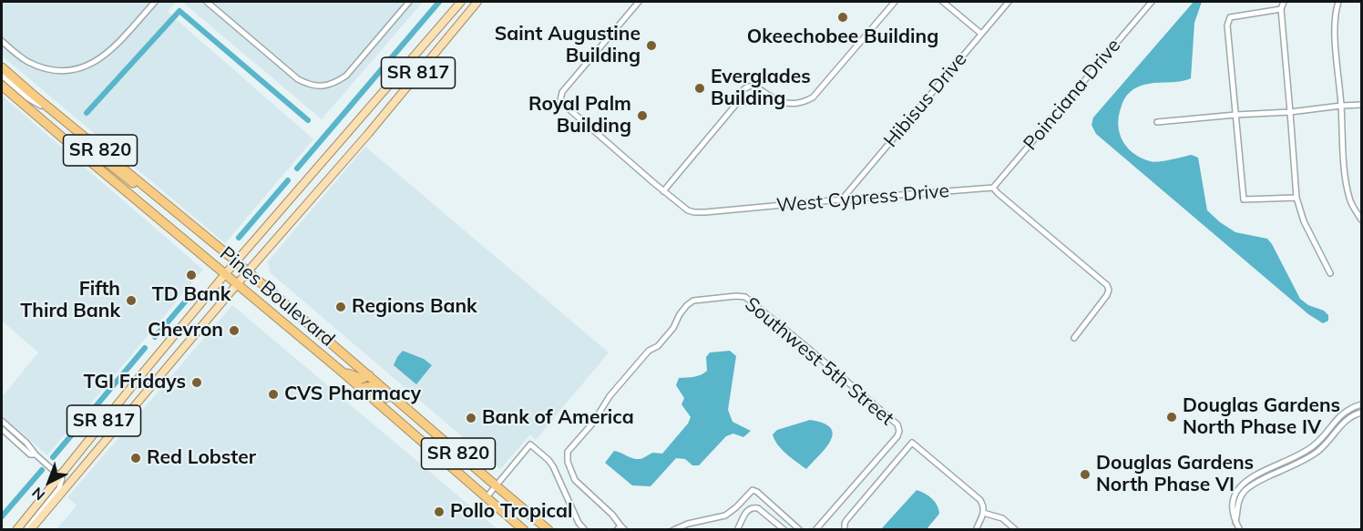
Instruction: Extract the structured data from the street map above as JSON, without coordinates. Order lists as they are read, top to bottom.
{
  "streets": {
    "highway": ["SR 820", "Pines Boulevard"],
    "main road": ["SR 817"],
    "street": [
      "Poinciana Drive",
      "Hibisus Drive",
      "West Cypress Drive",
      "Southwest 5th Street"
    ]
  },
  "crossings": [
    ["SR 817", "Pines Boulevard"],
    ["Poinciana Drive", "West Cypress Drive"],
    ["Hibisus Drive", "West Cypress Drive"]
  ],
  "places": [
    "Okeechobee Building",
    "Saint Augustine Building",
    "Everglades Building",
    "Royal Palm Building",
    "TD Bank",
    "Fifth Third Bank",
    "Regions Bank",
    "Chevron",
    "TGI Fridays",
    "CVS Pharmacy",
    "Douglas Gardens North Phase IV",
    "Bank of America",
    "Red Lobster",
    "Douglas Gardens North Phase VI",
    "Pollo Tropical"
  ],
  "north": "bottom left"
}
